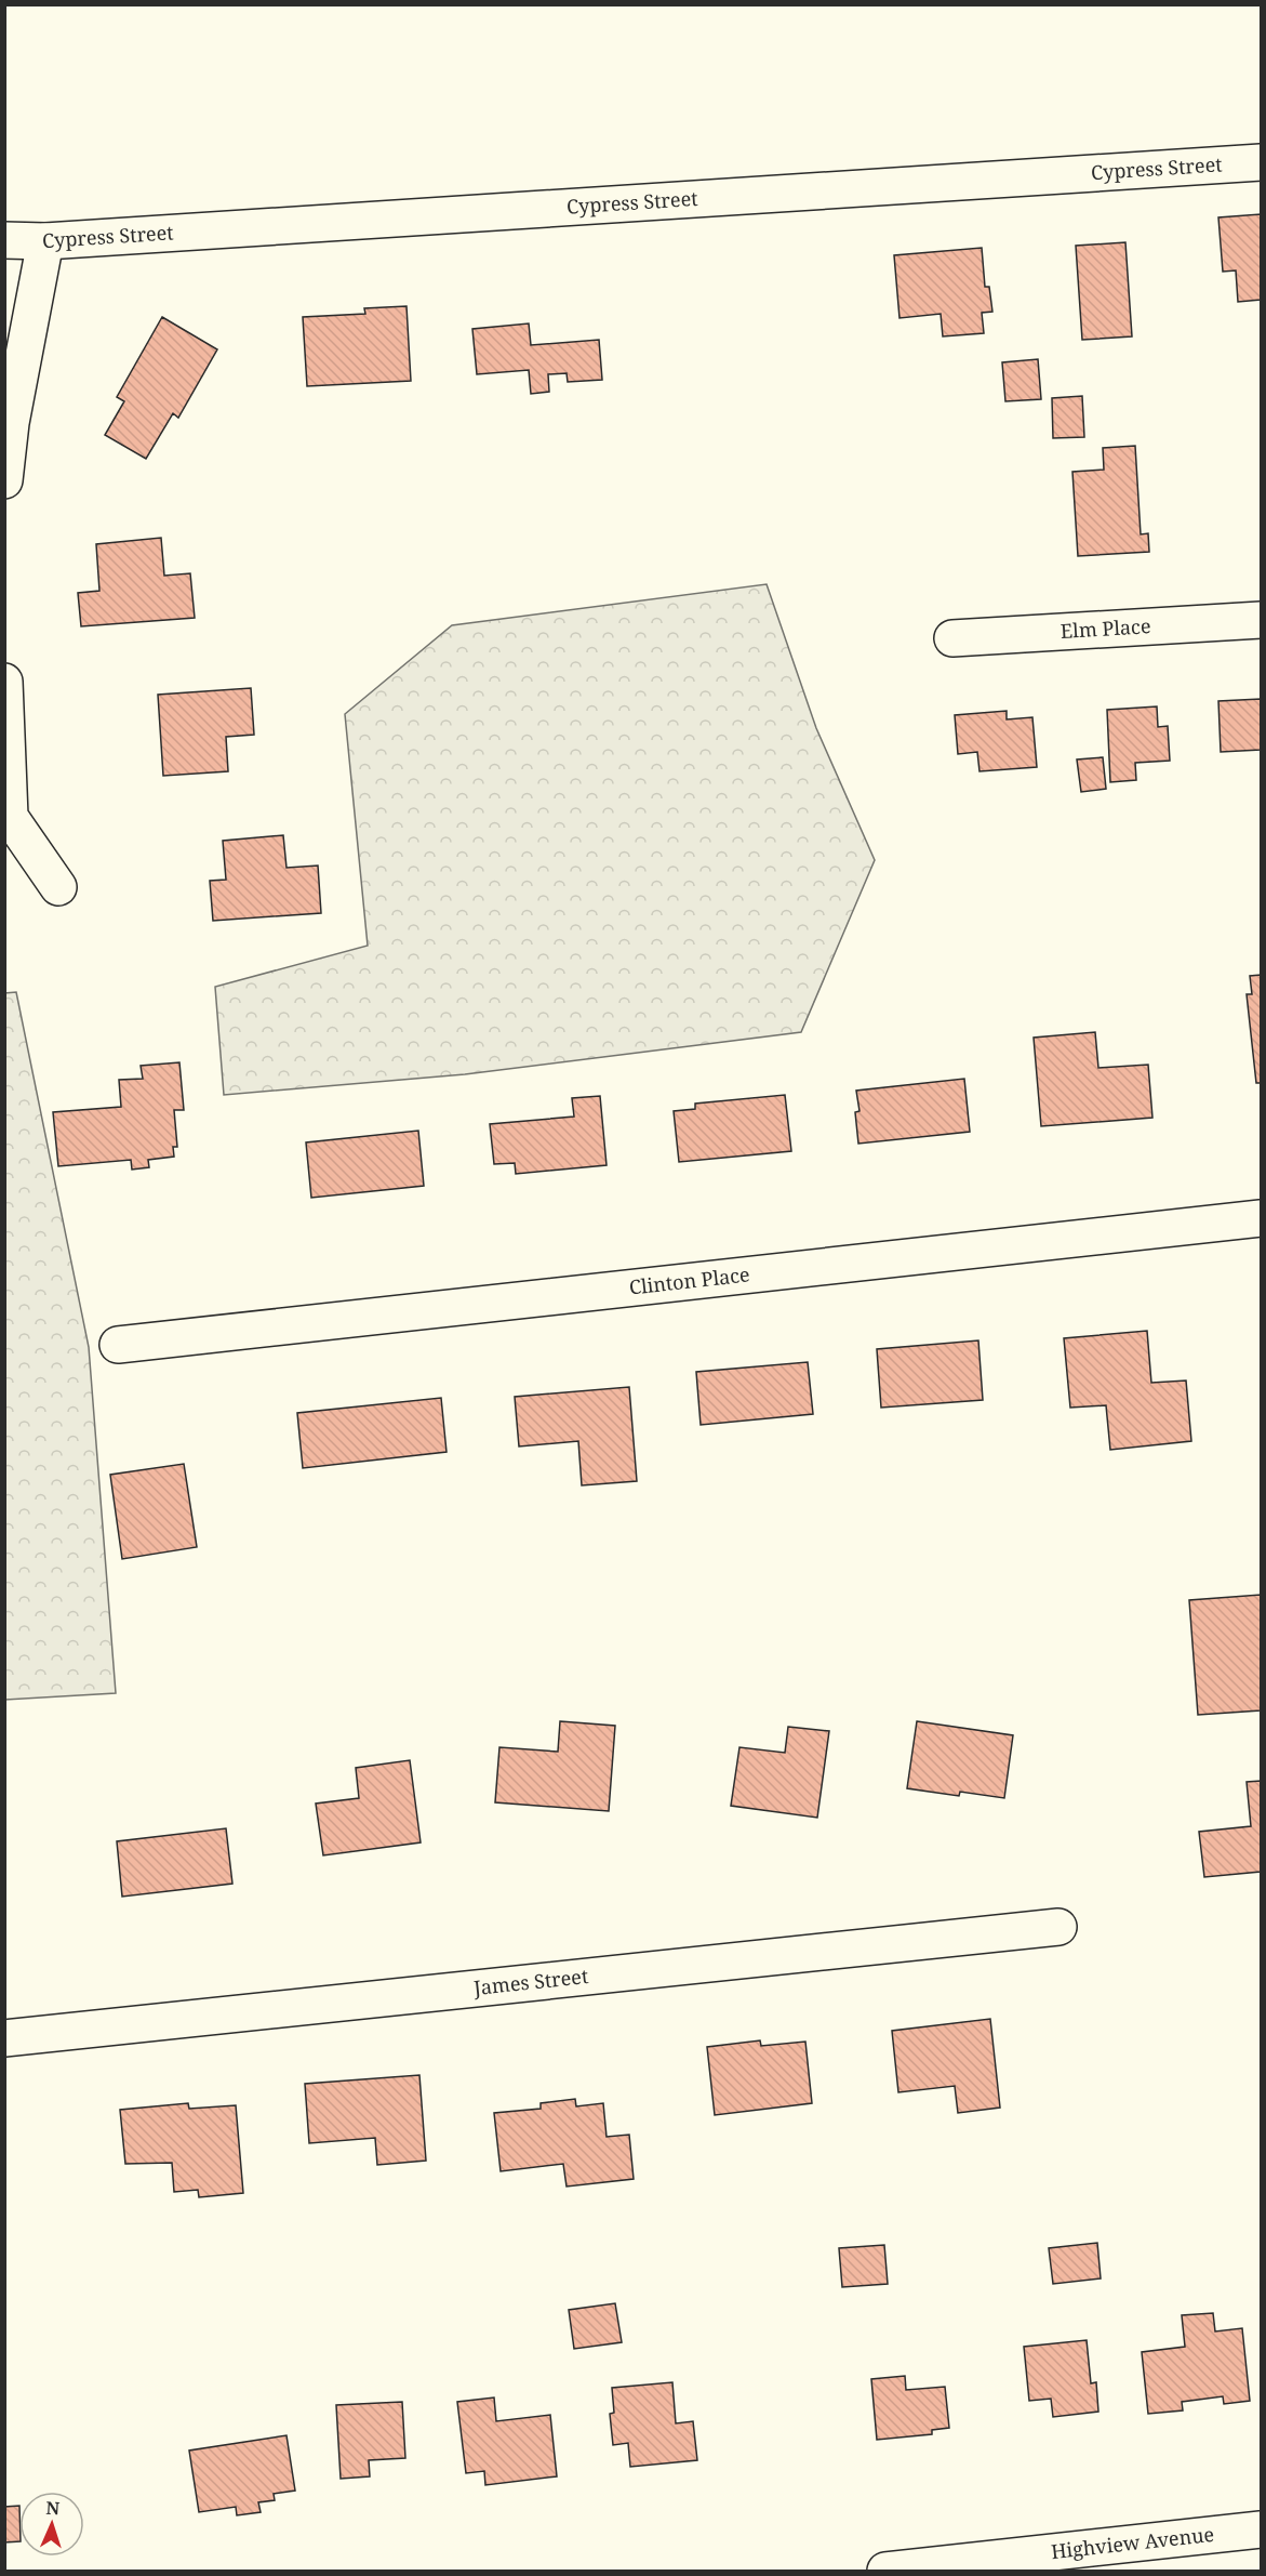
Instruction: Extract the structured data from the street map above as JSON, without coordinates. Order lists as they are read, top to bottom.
{
  "streets": {
    "street": [
      "Cypress Street",
      "Elm Place",
      "Clinton Place",
      "James Street",
      "Highview Avenue"
    ]
  },
  "north": "top"
}
